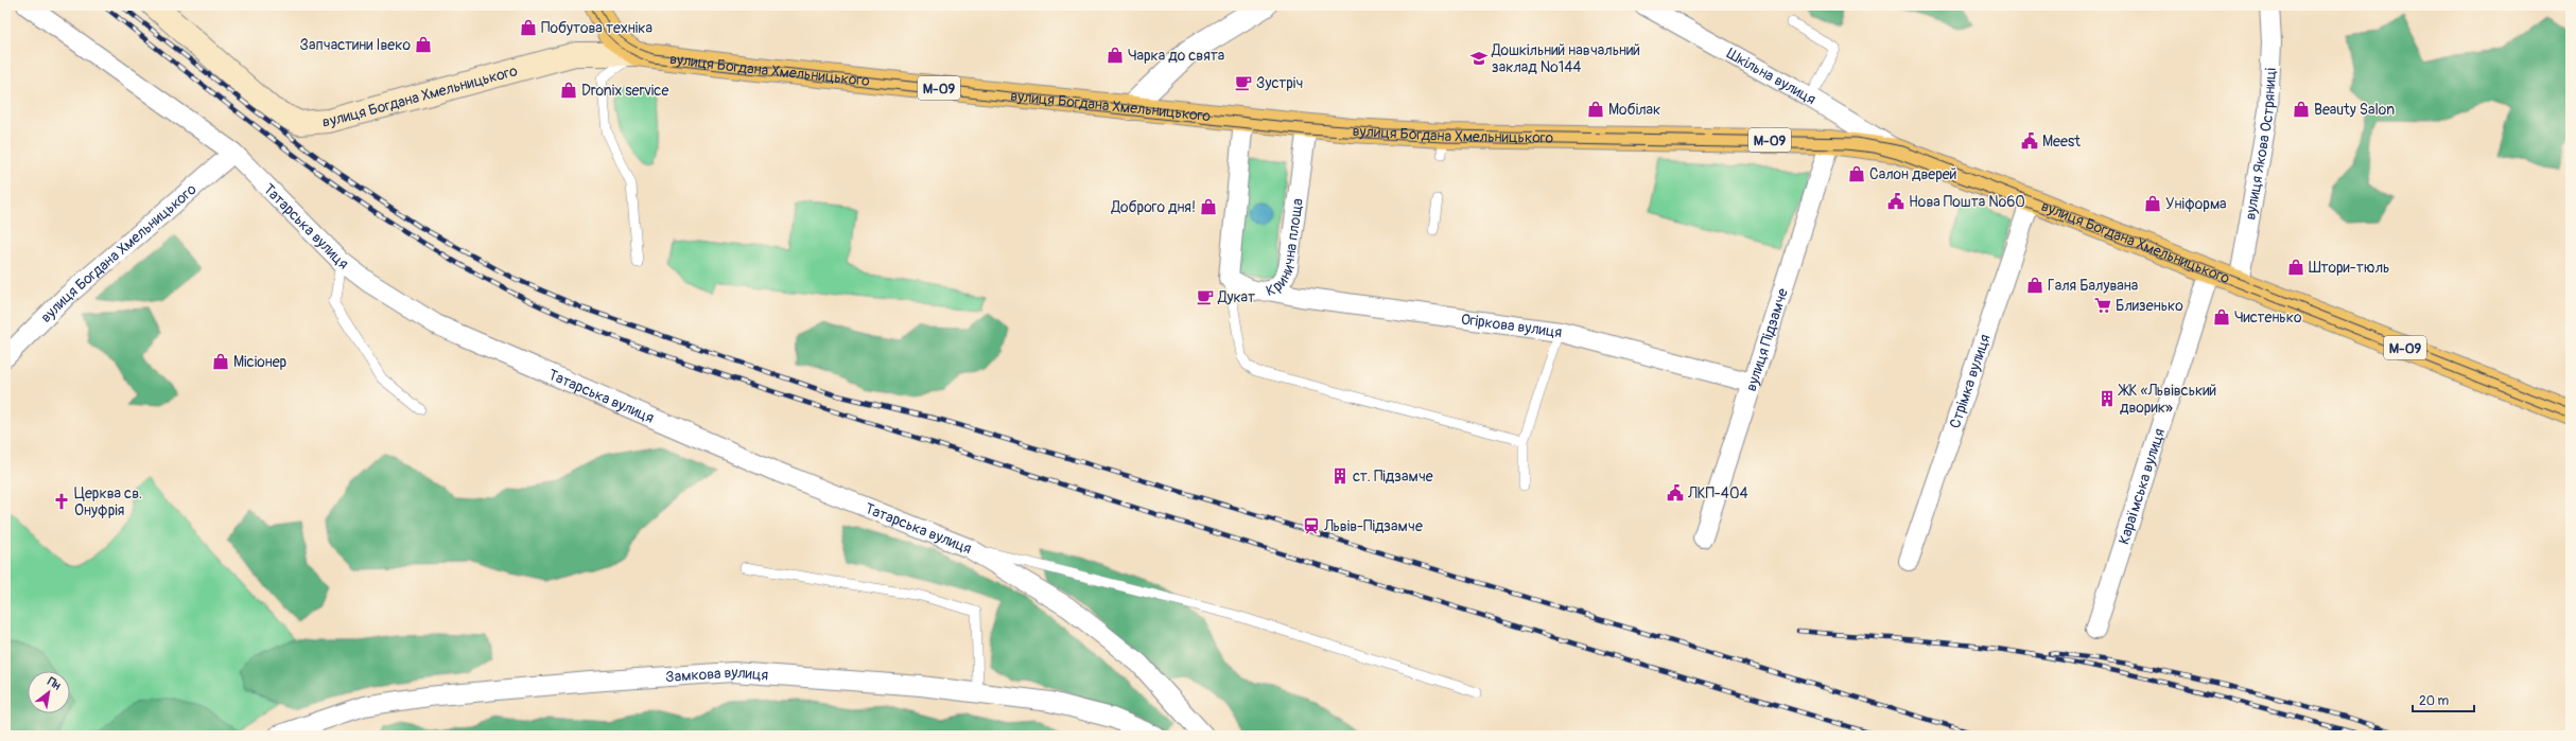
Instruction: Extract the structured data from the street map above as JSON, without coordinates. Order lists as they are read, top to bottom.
{
  "streets": {
    "main road": ["вулиця Богдана Хмельницького", "М-09"],
    "street": [
      "Шкільна вулиця",
      "вулиця Якова Остряниці",
      "Татарська вулиця",
      "Кринична площа",
      "Огіркова вулиця",
      "вулиця Підзамче",
      "Стрімка вулиця",
      "Караїмська вулиця",
      "Замкова вулиця"
    ]
  },
  "crossings": [
    ["вулиця Богдана Хмельницького", "Шкільна вулиця"],
    ["вулиця Богдана Хмельницького", "М-09"],
    ["вулиця Богдана Хмельницького", "вулиця Якова Остряниці"],
    ["вулиця Богдана Хмельницького", "Татарська вулиця"],
    ["вулиця Богдана Хмельницького", "Кринична площа"],
    ["вулиця Богдана Хмельницького", "вулиця Підзамче"],
    ["вулиця Богдана Хмельницького", "Стрімка вулиця"],
    ["вулиця Богдана Хмельницького", "Караїмська вулиця"],
    ["Кринична площа", "Огіркова вулиця"],
    ["Огіркова вулиця", "вулиця Підзамче"]
  ],
  "places": {
    "shop": [
      "Побутова техніка",
      "Запчастини Івеко",
      "Чарка до святa",
      "Dronix service",
      "Мобілак",
      "Beauty Salon",
      "Салон дверей",
      "Уніформа",
      "Доброго дня!",
      "Штори-тюль",
      "Галя Балувана",
      "Чистенько",
      "Місіонер"
    ],
    "school or university": ["Дошкільний навчальний заклад №144"],
    "cafe": ["Зустріч", "Дукат"],
    "public building": ["Meest", "Нова Пошта №60", "ЛКП-404"],
    "supermarket": ["Близенько"],
    "building": ["ЖК «Львівський дворик»", "ст. Підзамче"],
    "church": ["Церква св. Онуфрія"],
    "station": ["Львів-Підзамче"]
  },
  "scale_bar": "20 m",
  "north": "top right"
}
